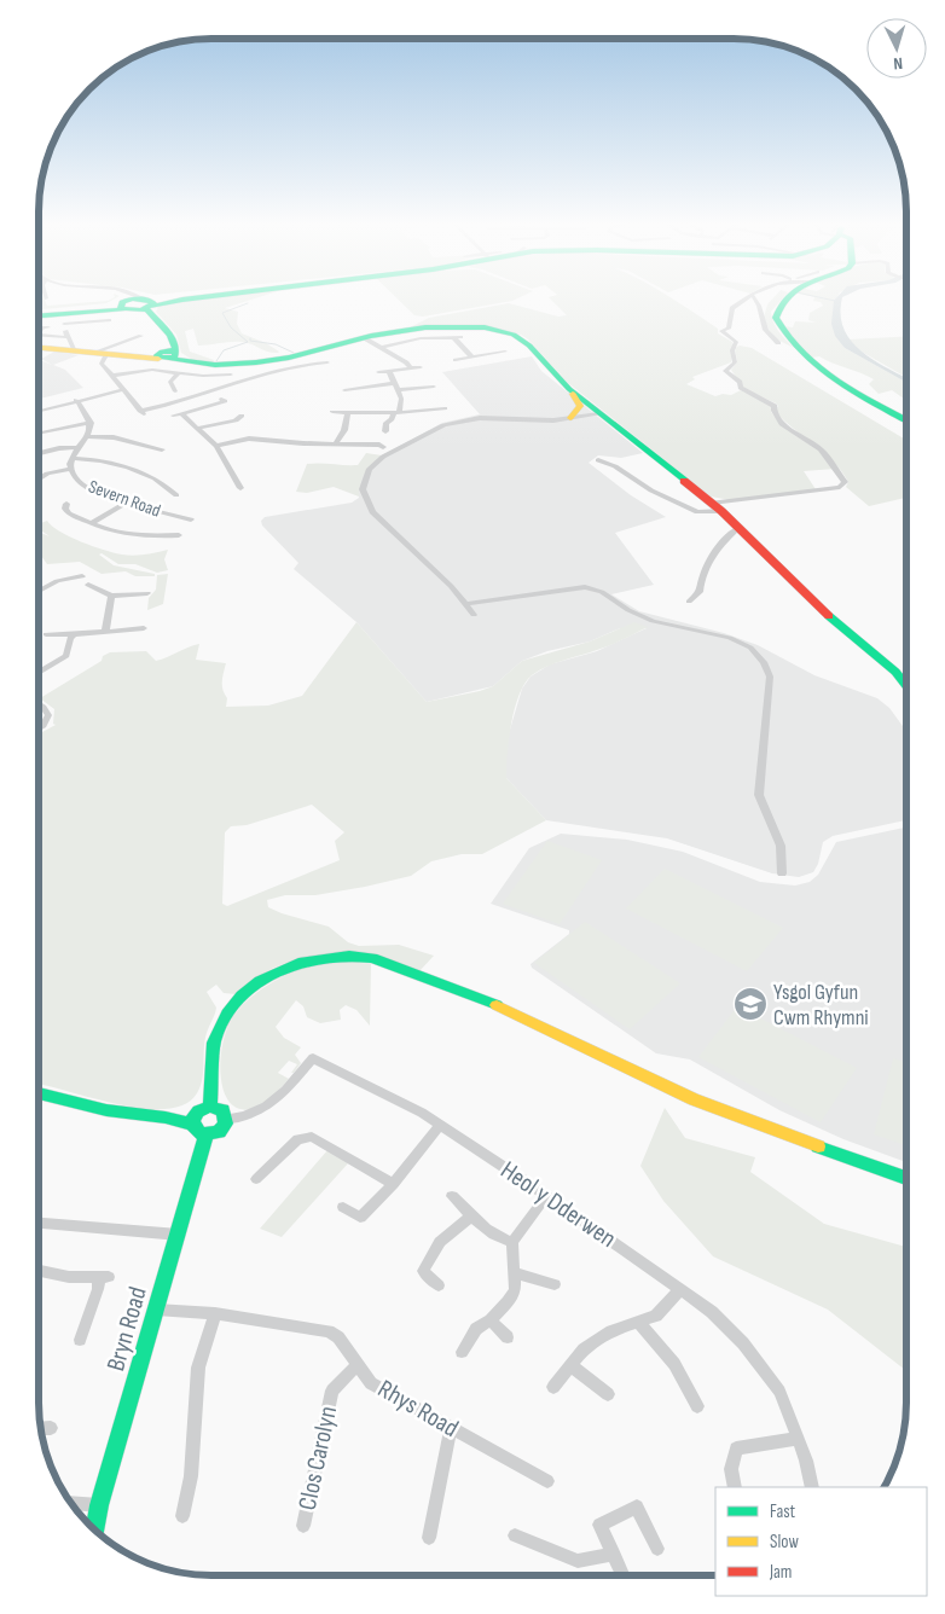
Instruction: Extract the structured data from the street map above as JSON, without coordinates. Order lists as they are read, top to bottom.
{
  "streets": {
    "main road": ["Bryn Road"],
    "street": [
      "Severn Road",
      "Heol y Dderwen",
      "Rhys Road",
      "Clos Carolyn"
    ]
  },
  "crossings": [
    ["Heol y Dderwen", "Bryn Road"],
    ["Bryn Road", "Rhys Road"],
    ["Rhys Road", "Clos Carolyn"]
  ],
  "places": {
    "school or university": ["Ysgol Gyfun Cwm Rhymni"]
  },
  "legend": ["Fast", "Slow", "Jam"],
  "north": "bottom"
}
